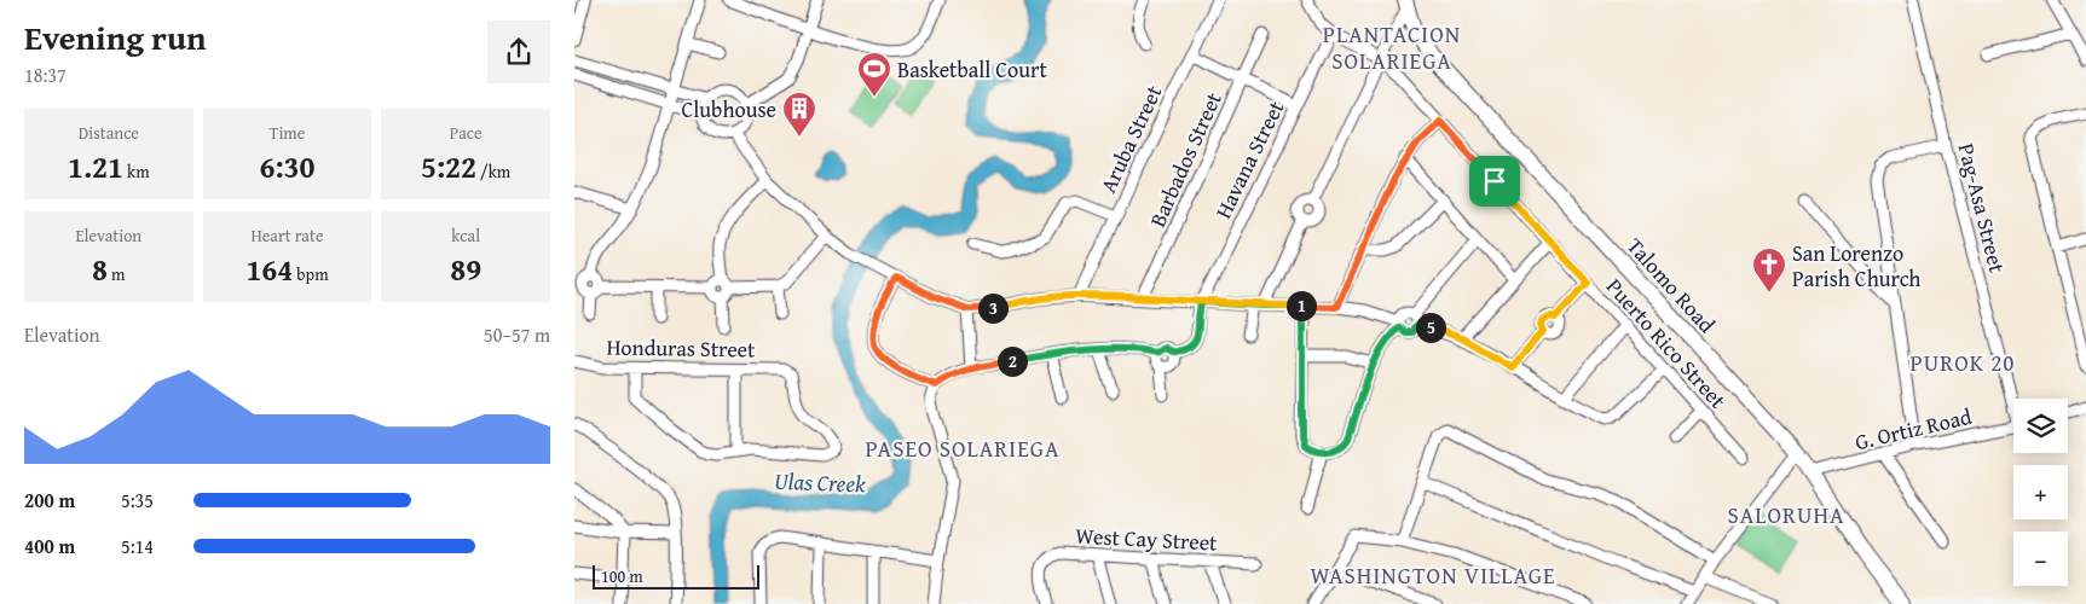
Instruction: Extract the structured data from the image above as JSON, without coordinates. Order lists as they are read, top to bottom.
{
  "streets": {
    "street": [
      "Aruba Street",
      "Barbados Street",
      "Havana Street",
      "Pag-Asa Street",
      "Talomo Road",
      "Puerto Rico Street",
      "Honduras Street",
      "G. Ortiz Road",
      "West Cay Street"
    ]
  },
  "crossings": [
    ["Havana Street", "Puerto Rico Street"],
    ["Talomo Road", "G. Ortiz Road"]
  ],
  "districts": [
    "PLANTACION SOLARIEGA",
    "PUROK 20",
    "PASEO SOLARIEGA",
    "SALORUHA",
    "WASHINGTON VILLAGE"
  ],
  "water": ["Ulas Creek"],
  "places": {
    "sports": ["Basketball Court"],
    "building": ["Clubhouse"],
    "church": ["San Lorenzo Parish Church"]
  },
  "scale_bar": "100 m",
  "page": {
    "heading": ["Evening run", "18:37"],
    "stats": [
      ["Distance", "1.21 km"],
      ["Time", "6:30"],
      ["Pace", "5:22 /km"],
      ["Elevation", "8 m"],
      ["Heart rate", "164 bpm"],
      ["kcal", "89"]
    ],
    "pins": [
      "1",
      "3",
      "5",
      "2"
    ],
    "chart": ["Elevation", "50–57 m"],
    "map_buttons": ["+", "−"],
    "list": [
      {
        "name": "200 m",
        "note": "5:35"
      },
      {
        "name": "400 m",
        "note": "5:14"
      }
    ],
    "scale": "100 m"
  }
}
